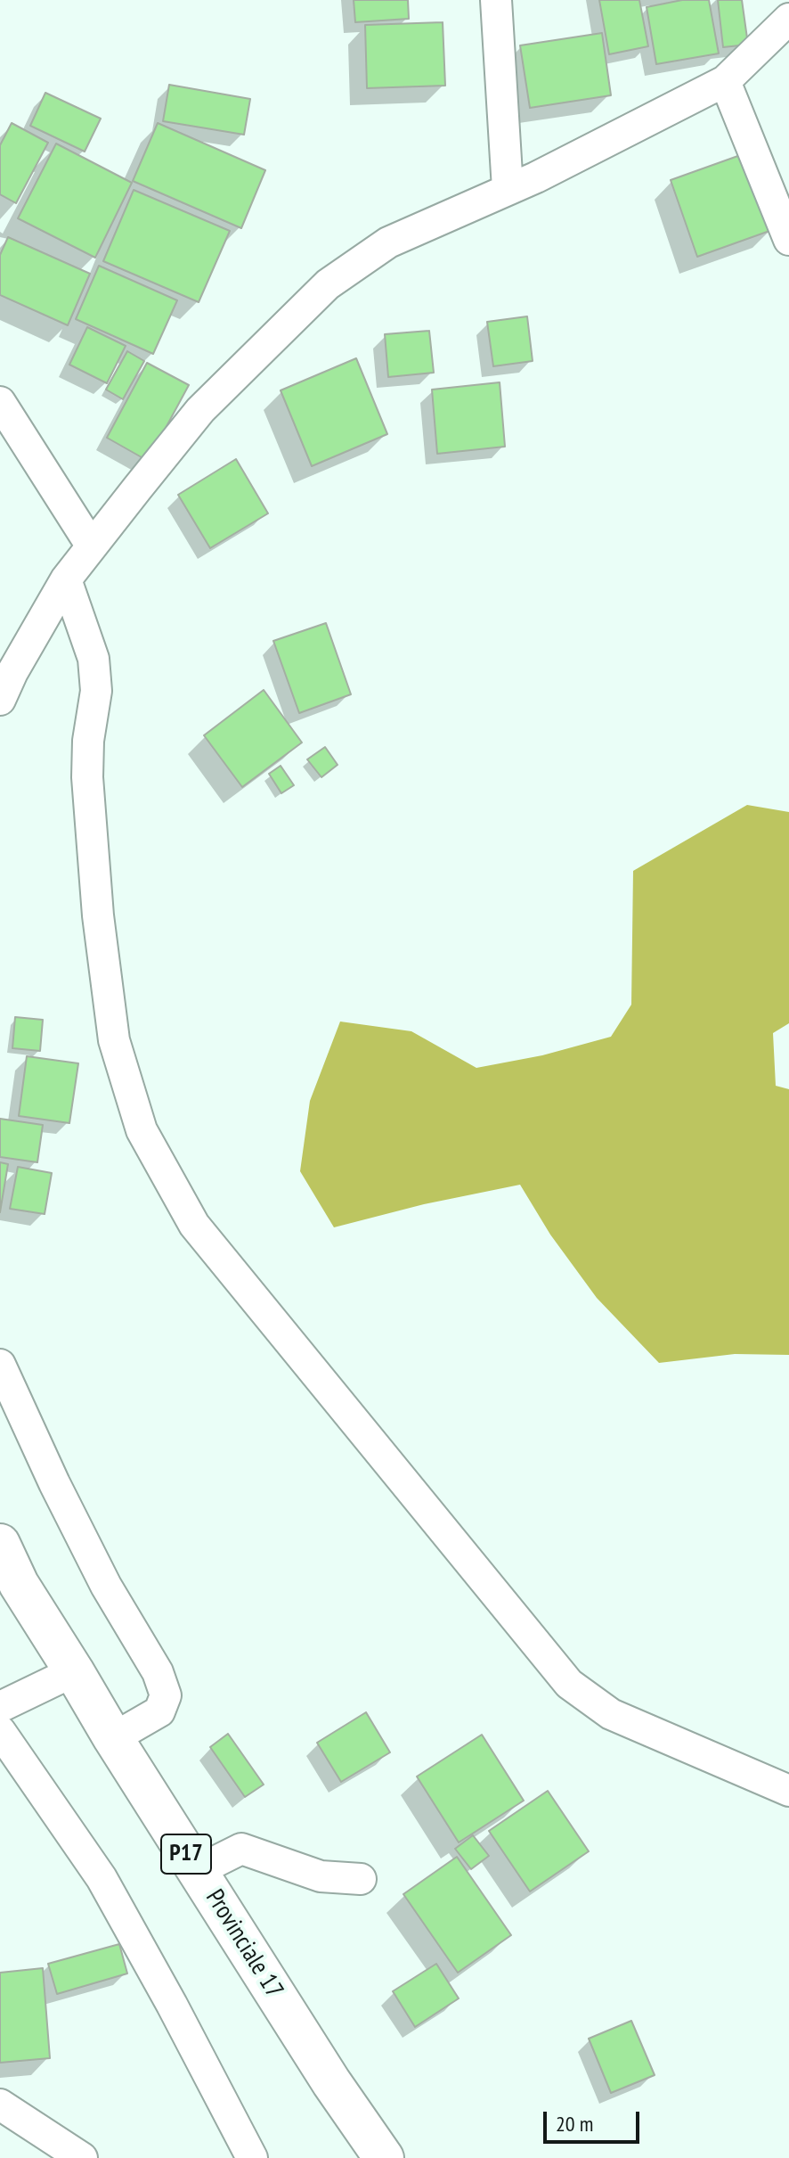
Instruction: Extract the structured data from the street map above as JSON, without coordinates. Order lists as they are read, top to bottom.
{
  "streets": {
    "main road": ["P17", "Provinciale 17"]
  },
  "scale_bar": "20 m"
}
